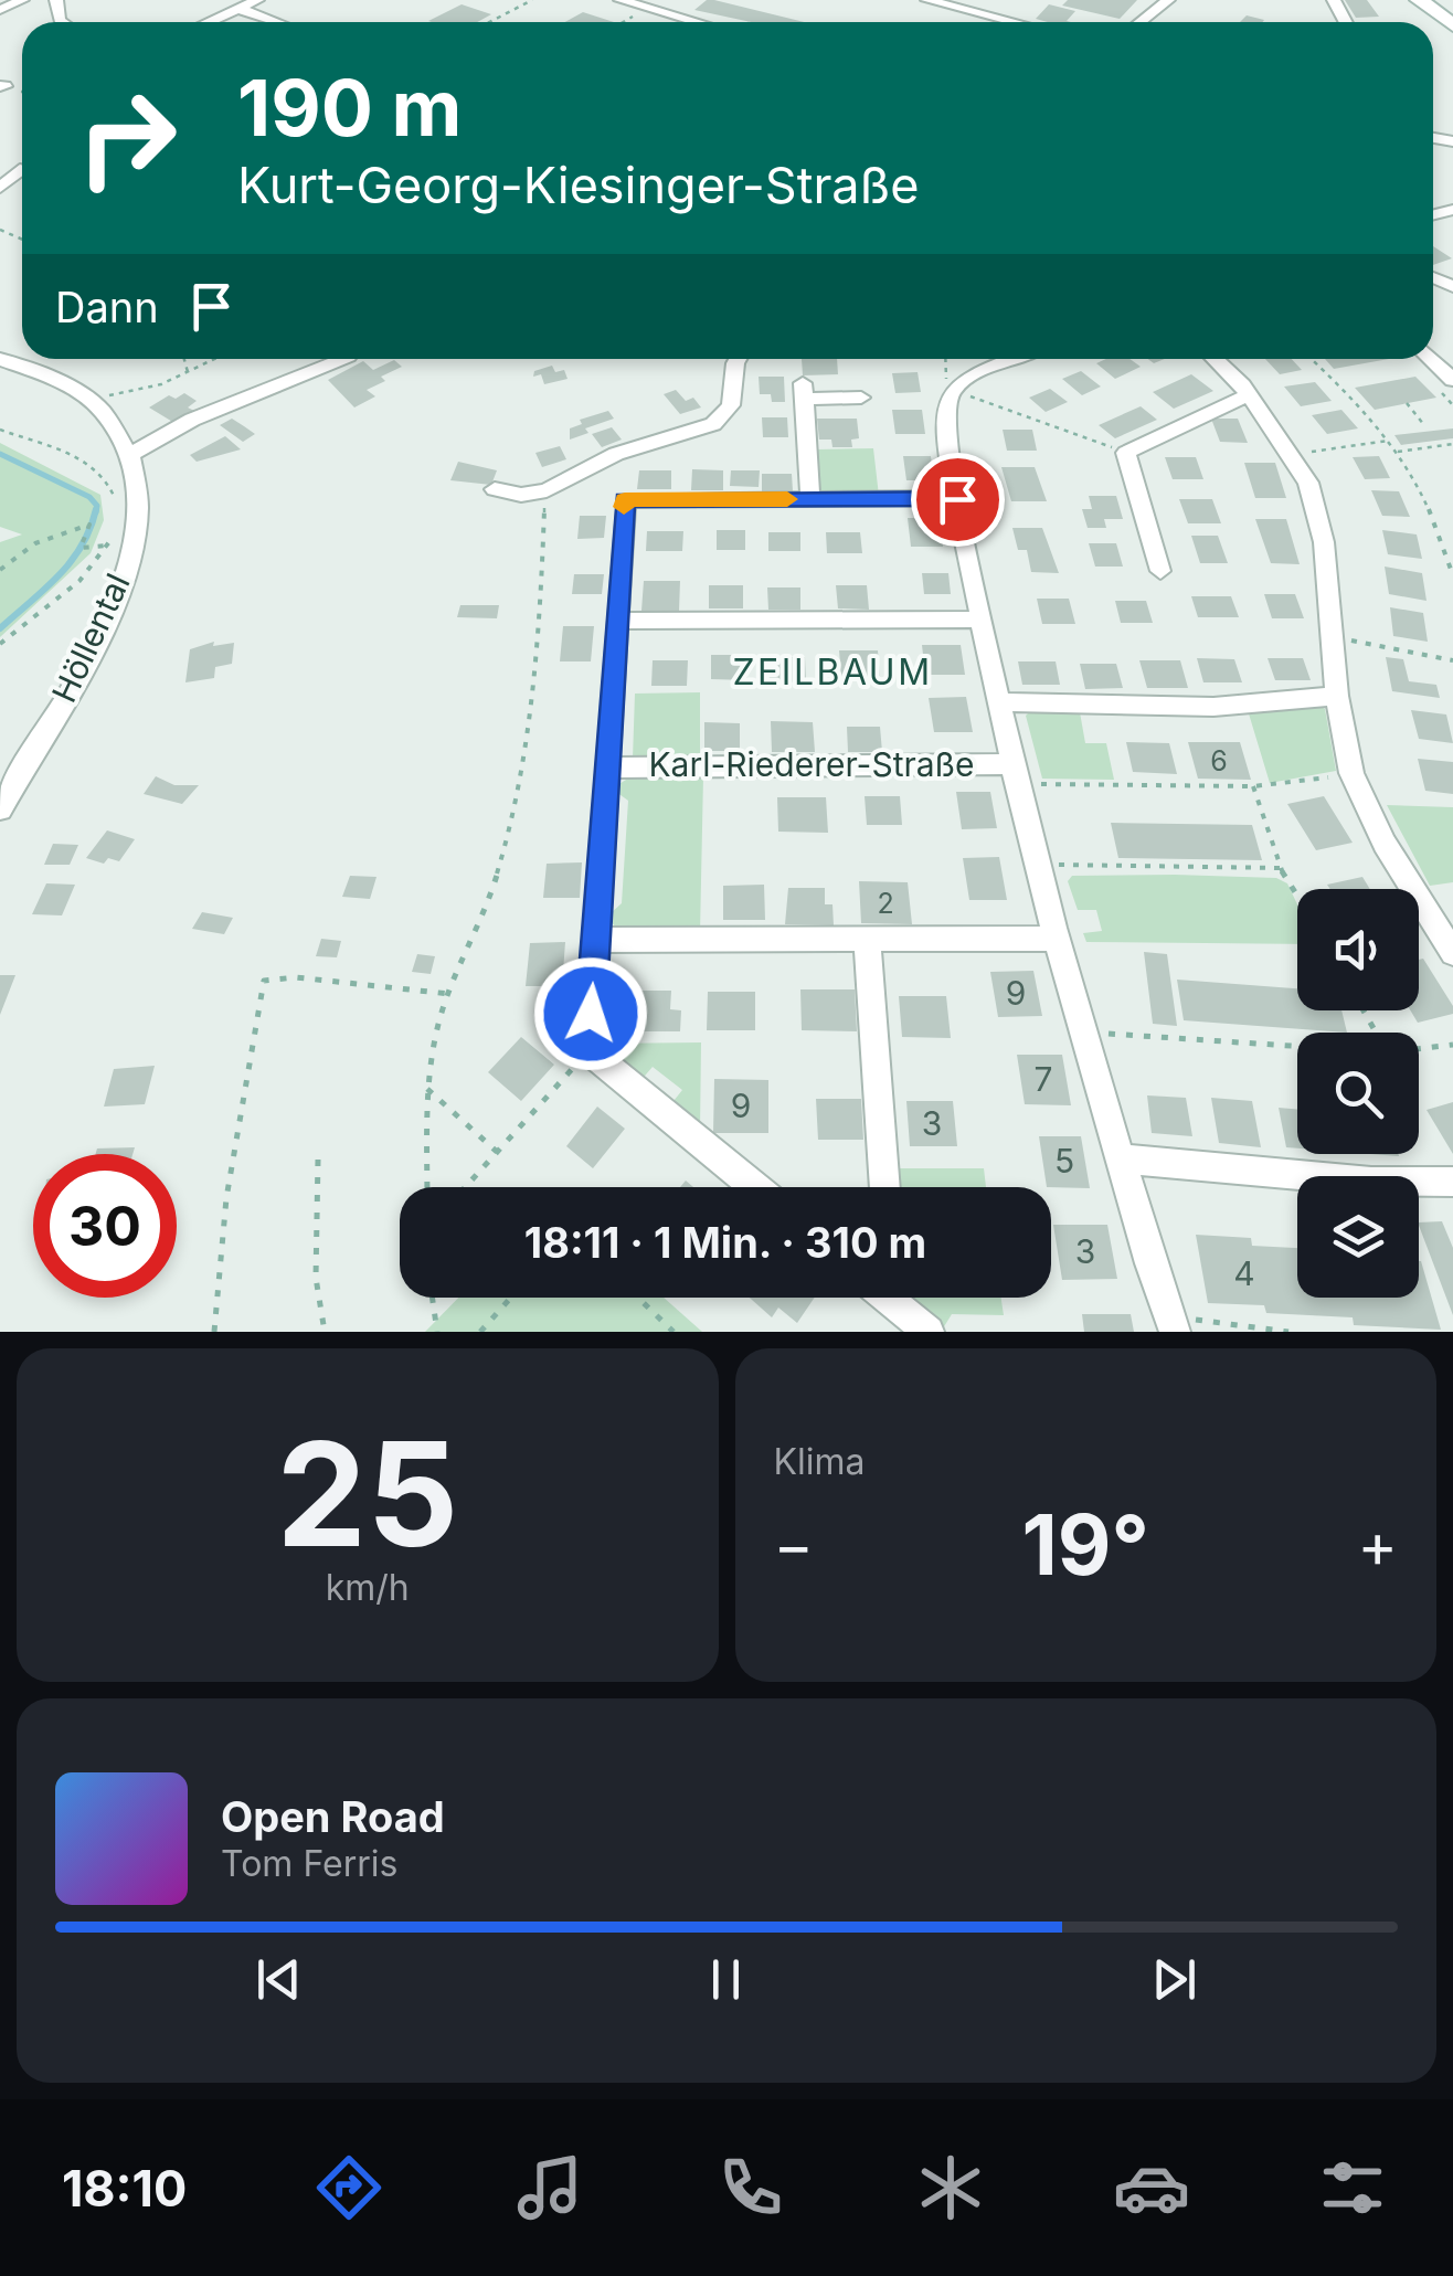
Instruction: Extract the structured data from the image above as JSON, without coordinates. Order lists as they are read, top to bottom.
{
  "streets": {
    "street": ["Höllental", "Karl-Riederer-Straße"]
  },
  "districts": ["ZEILBAUM"],
  "house_numbers": [
    "6",
    "2",
    "9",
    "7",
    "9",
    "3",
    "5",
    "3",
    "4"
  ],
  "page": {
    "turn": ["190 m", "Kurt-Georg-Kiesinger-Straße"],
    "then": "Dann",
    "limit": "30",
    "trip": "18:11 · 1 Min. · 310 m",
    "tile": [
      ["25", "km/h"],
      "Klima"
    ],
    "heat": ["−", "19°", "+"],
    "song": ["Open Road", "Tom Ferris"],
    "tabs": "18:10"
  }
}
